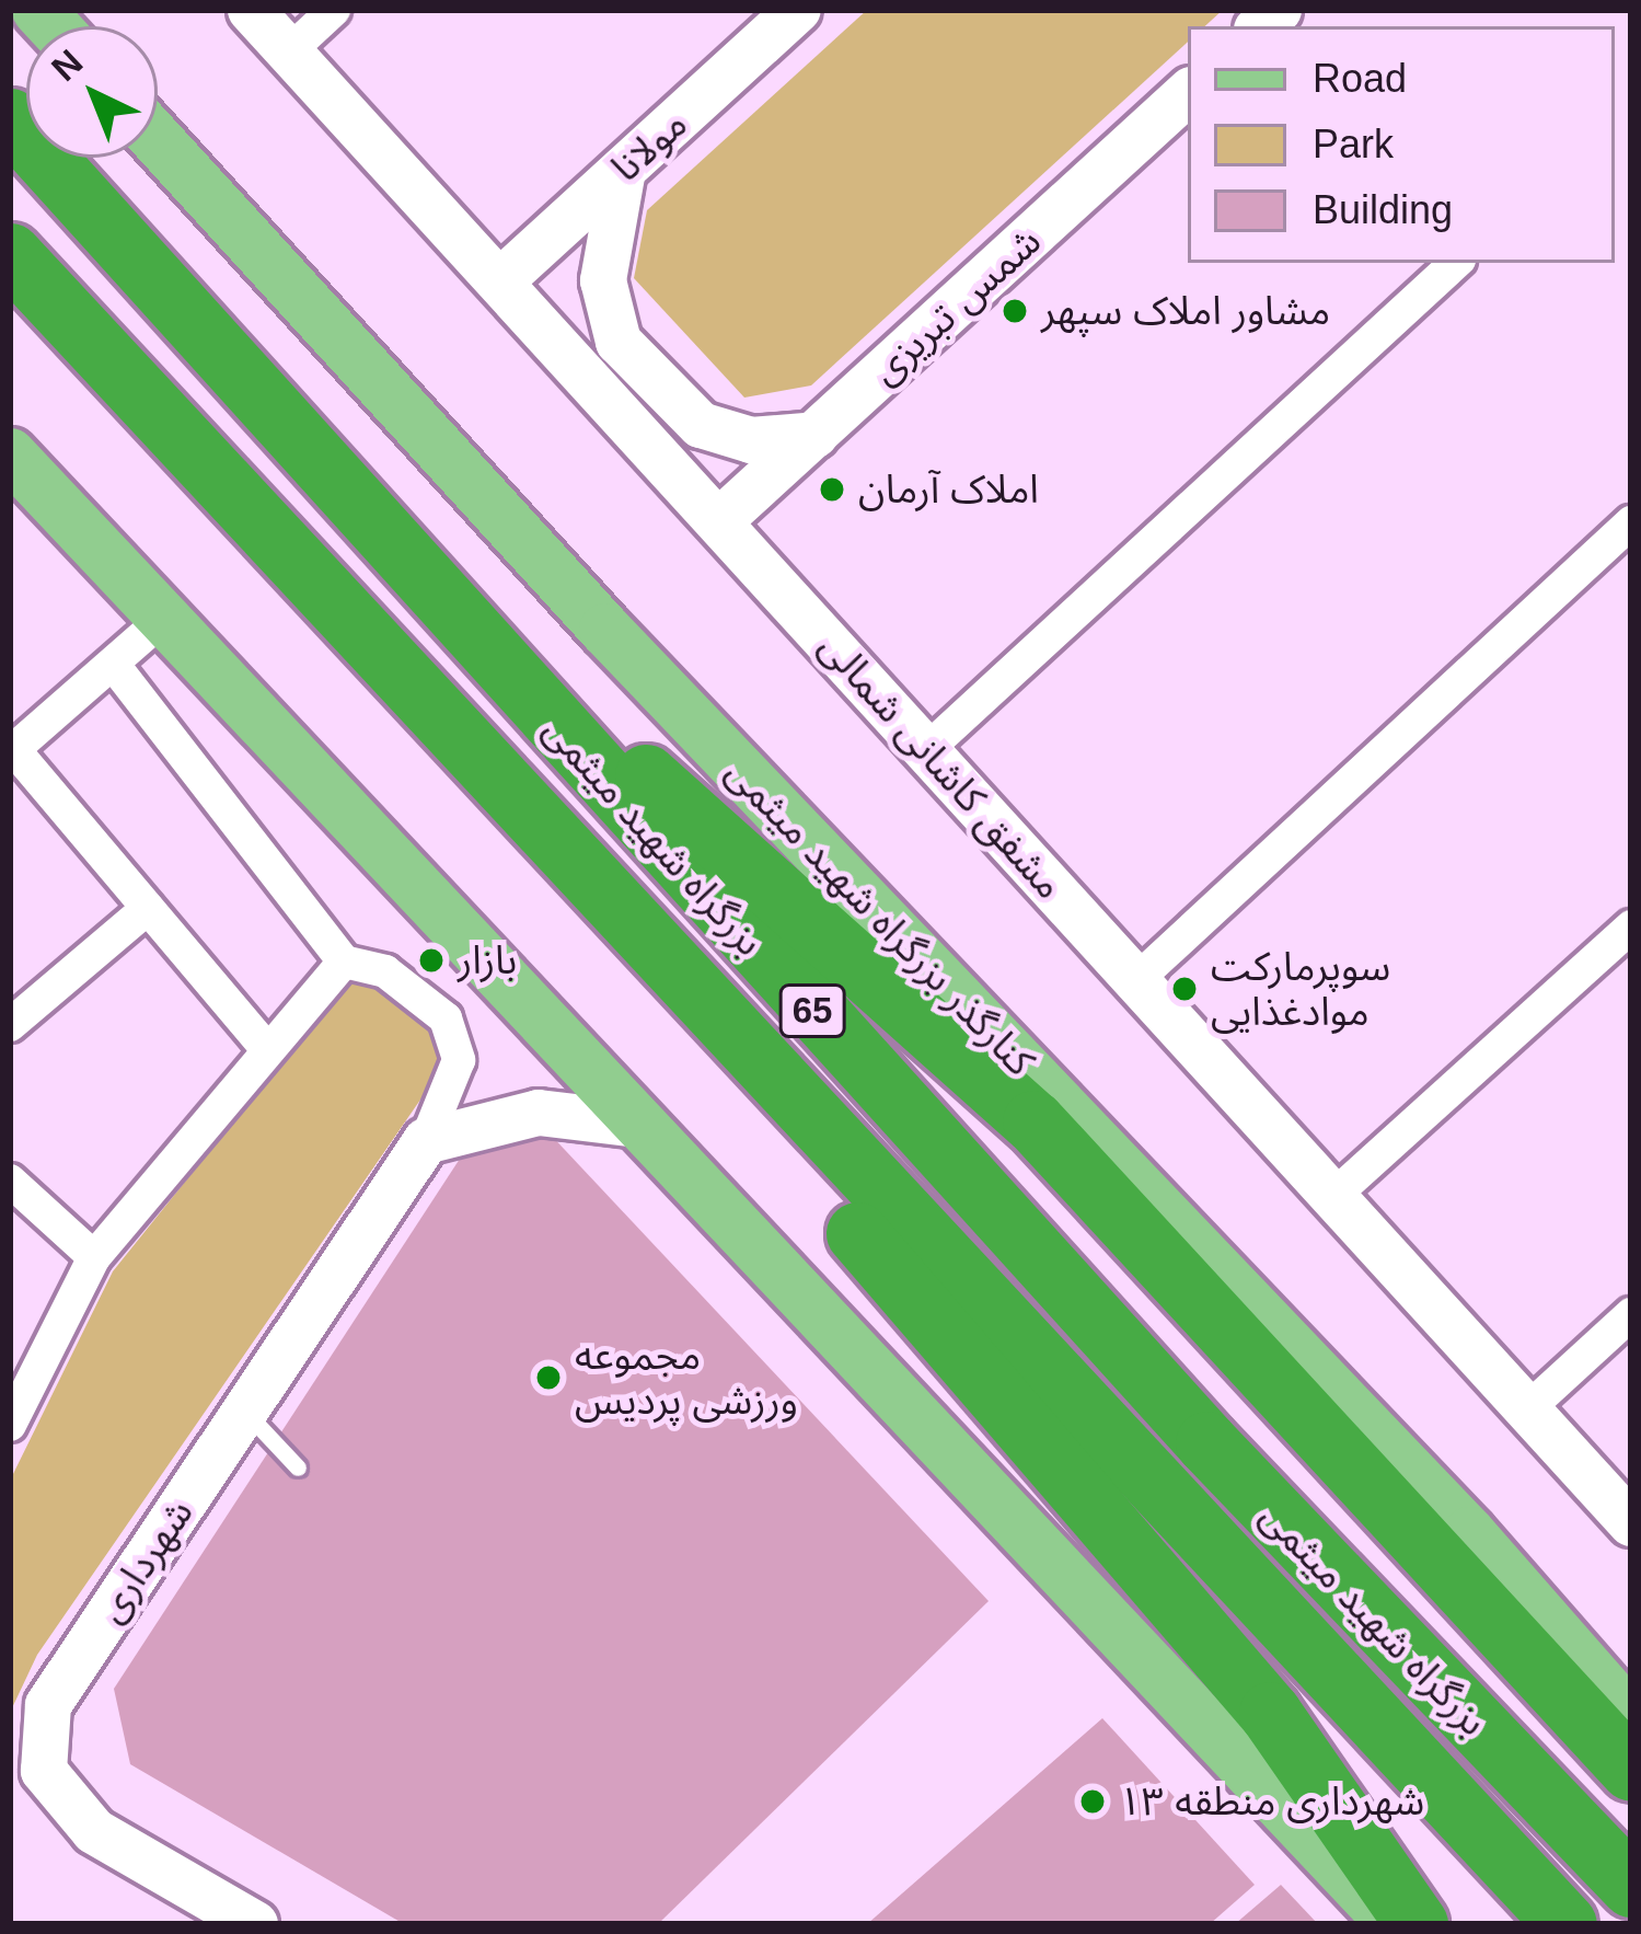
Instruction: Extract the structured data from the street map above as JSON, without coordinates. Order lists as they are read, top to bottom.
{
  "streets": {
    "highway": ["بزرگراه شهید میثمی", "65"],
    "main road": ["کنارگذر بزرگراه شهید میثمی"],
    "street": [
      "مولانا",
      "شمس تبریزی",
      "مشفق کاشانی شمالی",
      "شهرداری"
    ]
  },
  "crossings": [
    ["مولانا", "مشفق کاشانی شمالی"],
    ["شمس تبریزی", "مشفق کاشانی شمالی"]
  ],
  "places": [
    "مشاور املاک سپهر",
    "املاک آرمان",
    "بازار",
    "سوپرمارکت موادغذایی",
    "مجموعه ورزشی پردیس",
    "شهرداری منطقه ۱۳"
  ],
  "legend": ["Road", "Park", "Building"],
  "north": "top left"
}
